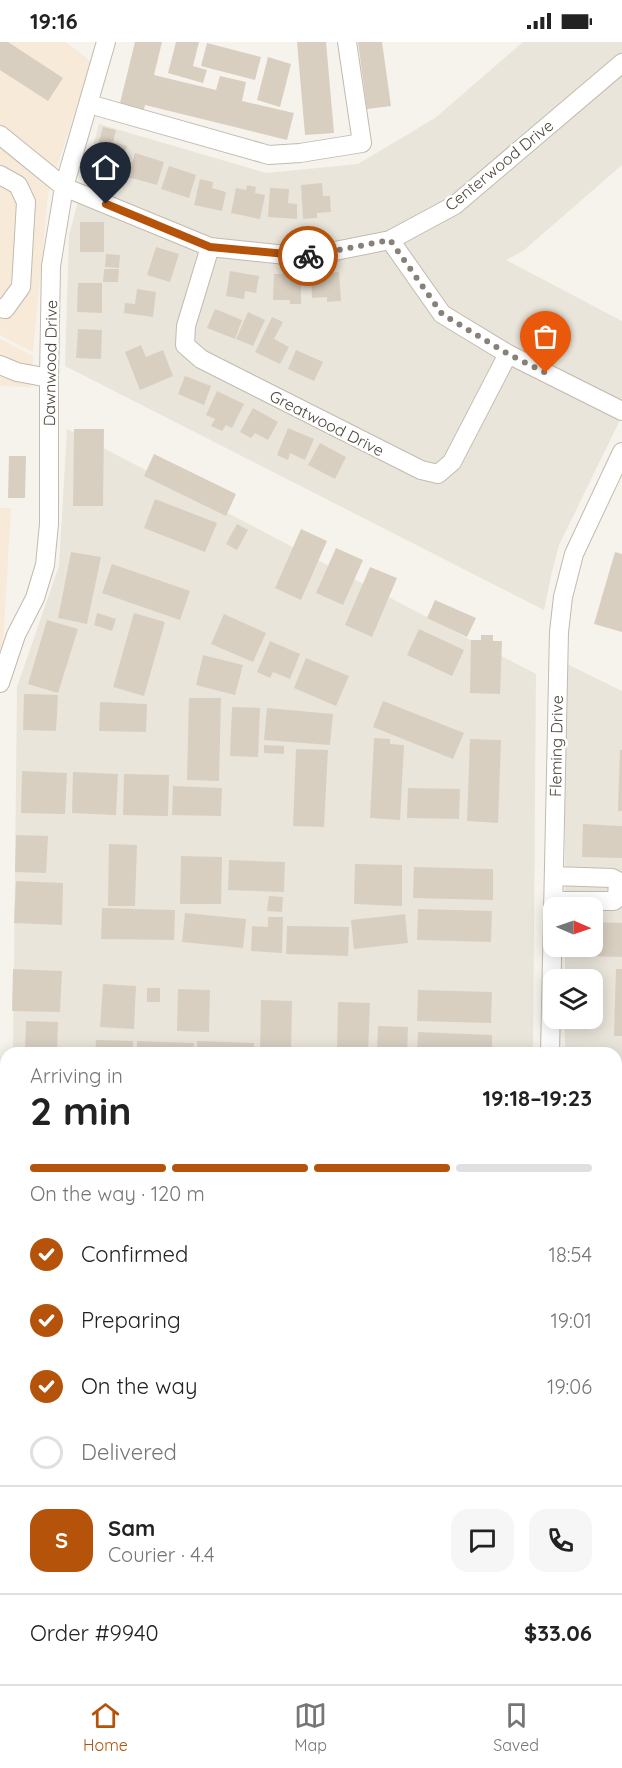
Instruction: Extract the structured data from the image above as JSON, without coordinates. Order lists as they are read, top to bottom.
{
  "streets": {
    "street": [
      "Centerwood Drive",
      "Dawnwood Drive",
      "Greatwood Drive",
      "Fleming Drive"
    ]
  },
  "crossings": [
    ["Centerwood Drive", "Dawnwood Drive"],
    ["Centerwood Drive", "Greatwood Drive"]
  ],
  "north": "right",
  "page": {
    "status": "19:16",
    "heading": ["2 min", "Arriving in", "19:18–19:23"],
    "panel": [
      "Sam",
      "Courier · 4.4",
      "Order #9940",
      "$33.06"
    ],
    "bar": "On the way · 120 m",
    "list": [
      ["Confirmed", "18:54"],
      ["Preparing", "19:01"],
      ["On the way", "19:06"],
      "Delivered"
    ],
    "round": "S",
    "tabs": ["Home", "Map", "Saved"]
  }
}
